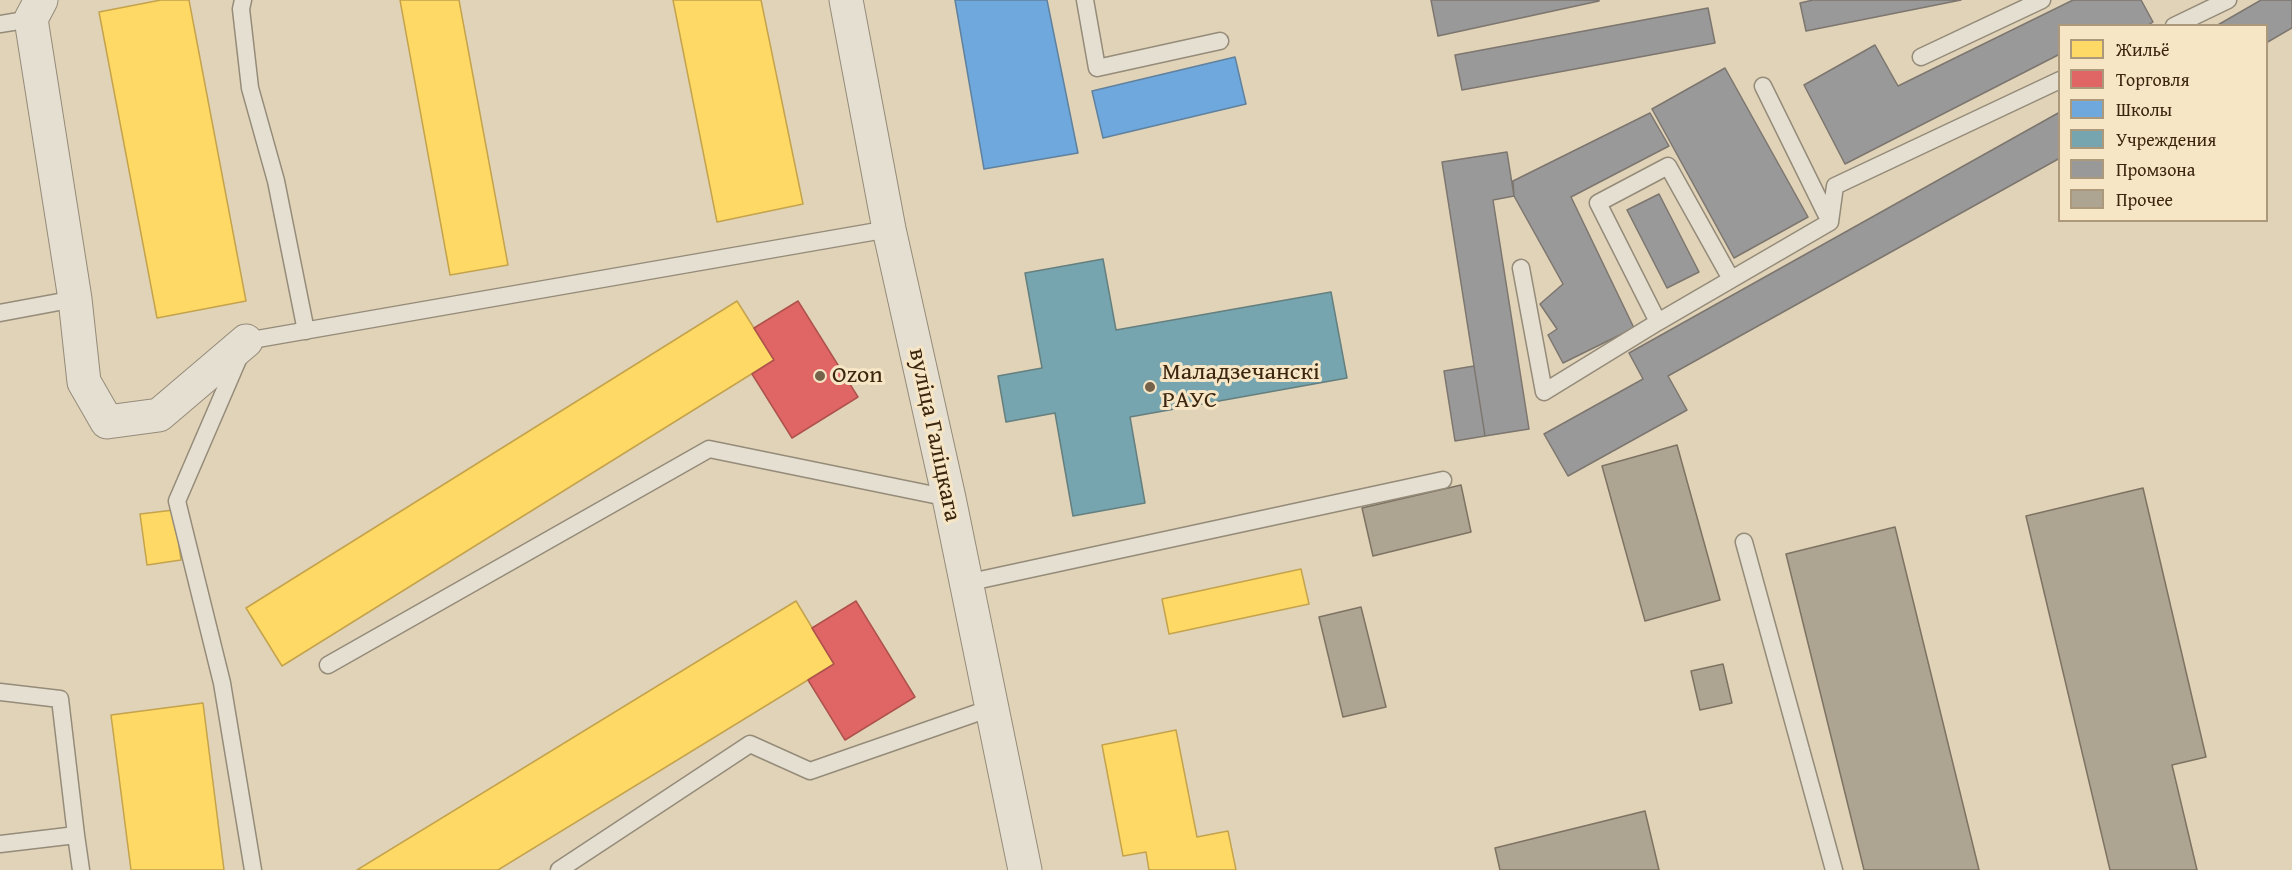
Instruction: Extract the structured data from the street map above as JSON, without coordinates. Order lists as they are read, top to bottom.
{
  "streets": {
    "street": ["вуліца Галіцкага"]
  },
  "places": ["Ozon", "Маладзечанскі РАУС"],
  "legend": [
    "Жильё",
    "Торговля",
    "Школы",
    "Учреждения",
    "Промзона",
    "Прочее"
  ]
}
